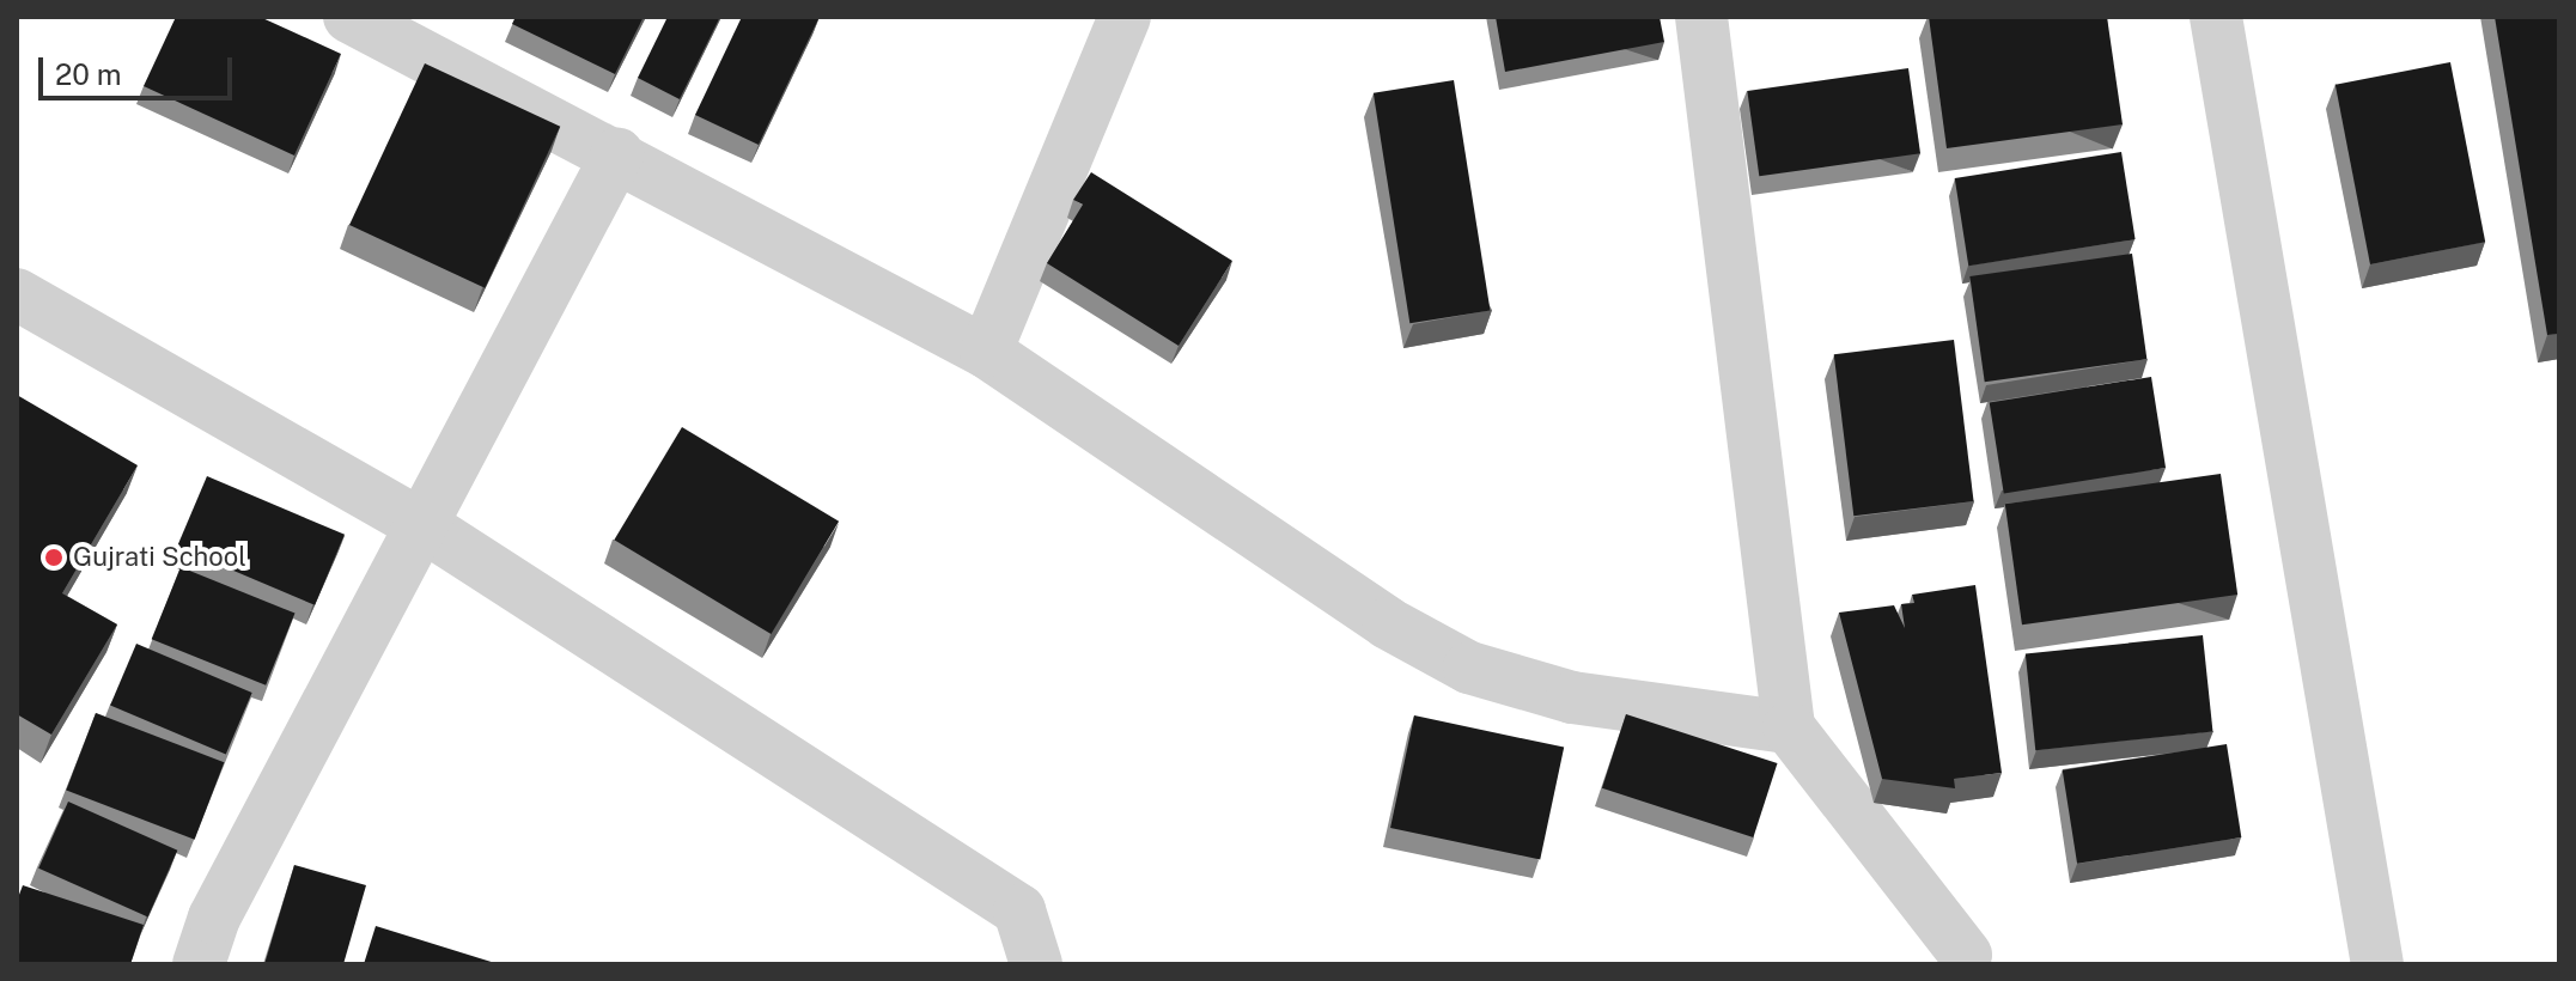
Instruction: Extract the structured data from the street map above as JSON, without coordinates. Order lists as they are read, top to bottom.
{
  "places": ["Gujrati School"],
  "scale_bar": "20 m"
}
